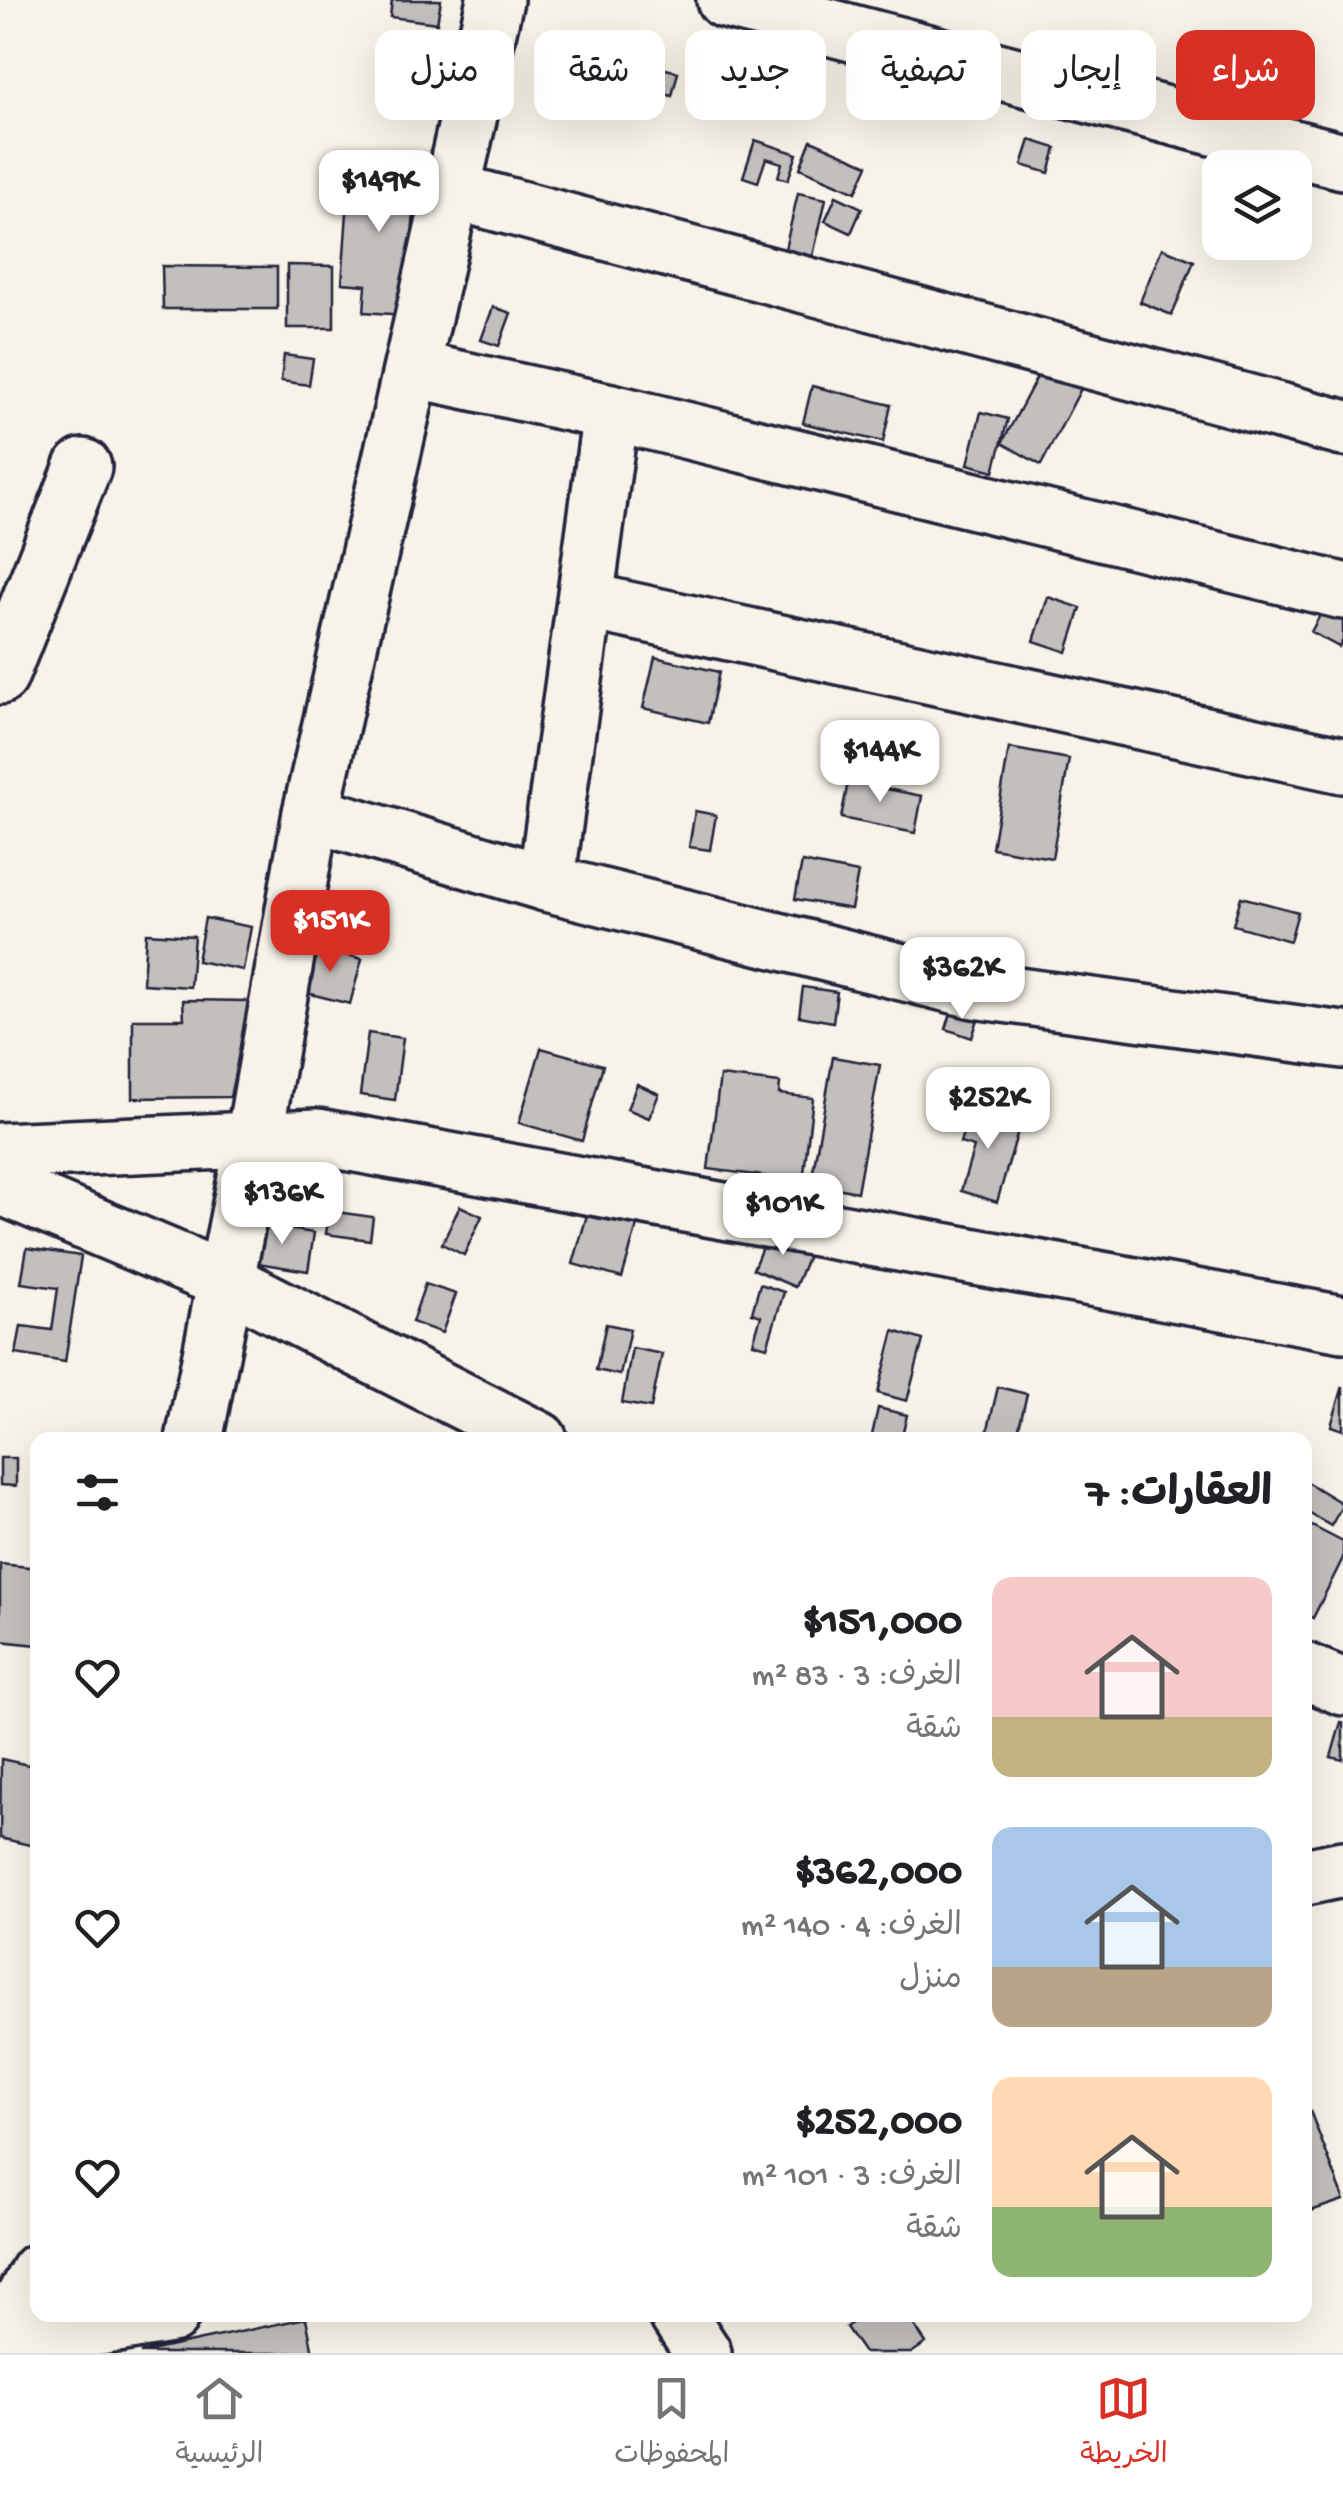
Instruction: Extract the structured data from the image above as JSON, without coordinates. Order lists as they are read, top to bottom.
{
  "page": {
    "chip": [
      "شراء",
      "إيجار",
      "تصفية",
      "جديد",
      "شقة",
      "منزل"
    ],
    "price": [
      "$149K",
      "$144K",
      "$151K",
      "$362K",
      "$252K",
      "$136K",
      "$101K"
    ],
    "heading": "العقارات: 7",
    "list": [
      {
        "name": "$151,000",
        "note": "الغرف: 3 · 83 m² · شقة"
      },
      {
        "name": "$362,000",
        "note": "الغرف: 4 · 140 m² · منزل"
      },
      {
        "name": "$252,000",
        "note": "الغرف: 3 · 101 m² · شقة"
      }
    ],
    "tabs": ["الخريطة", "المحفوظات", "الرئيسية"]
  }
}
